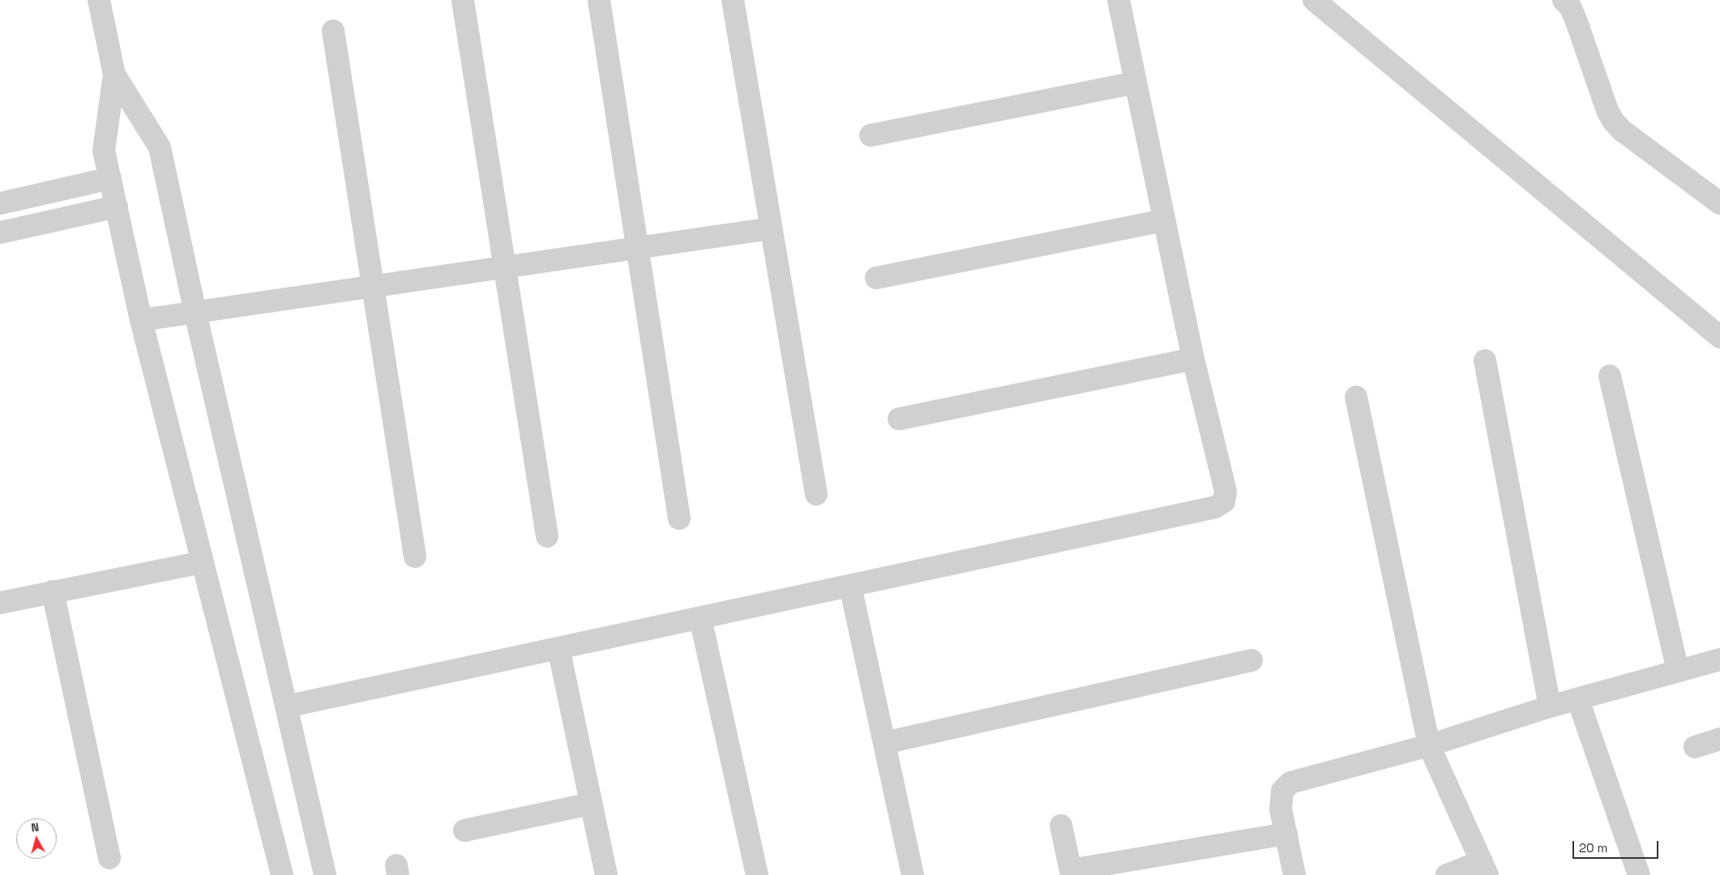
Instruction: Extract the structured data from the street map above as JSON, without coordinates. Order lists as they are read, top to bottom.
{
  "scale_bar": "20 m",
  "north": "top"
}
